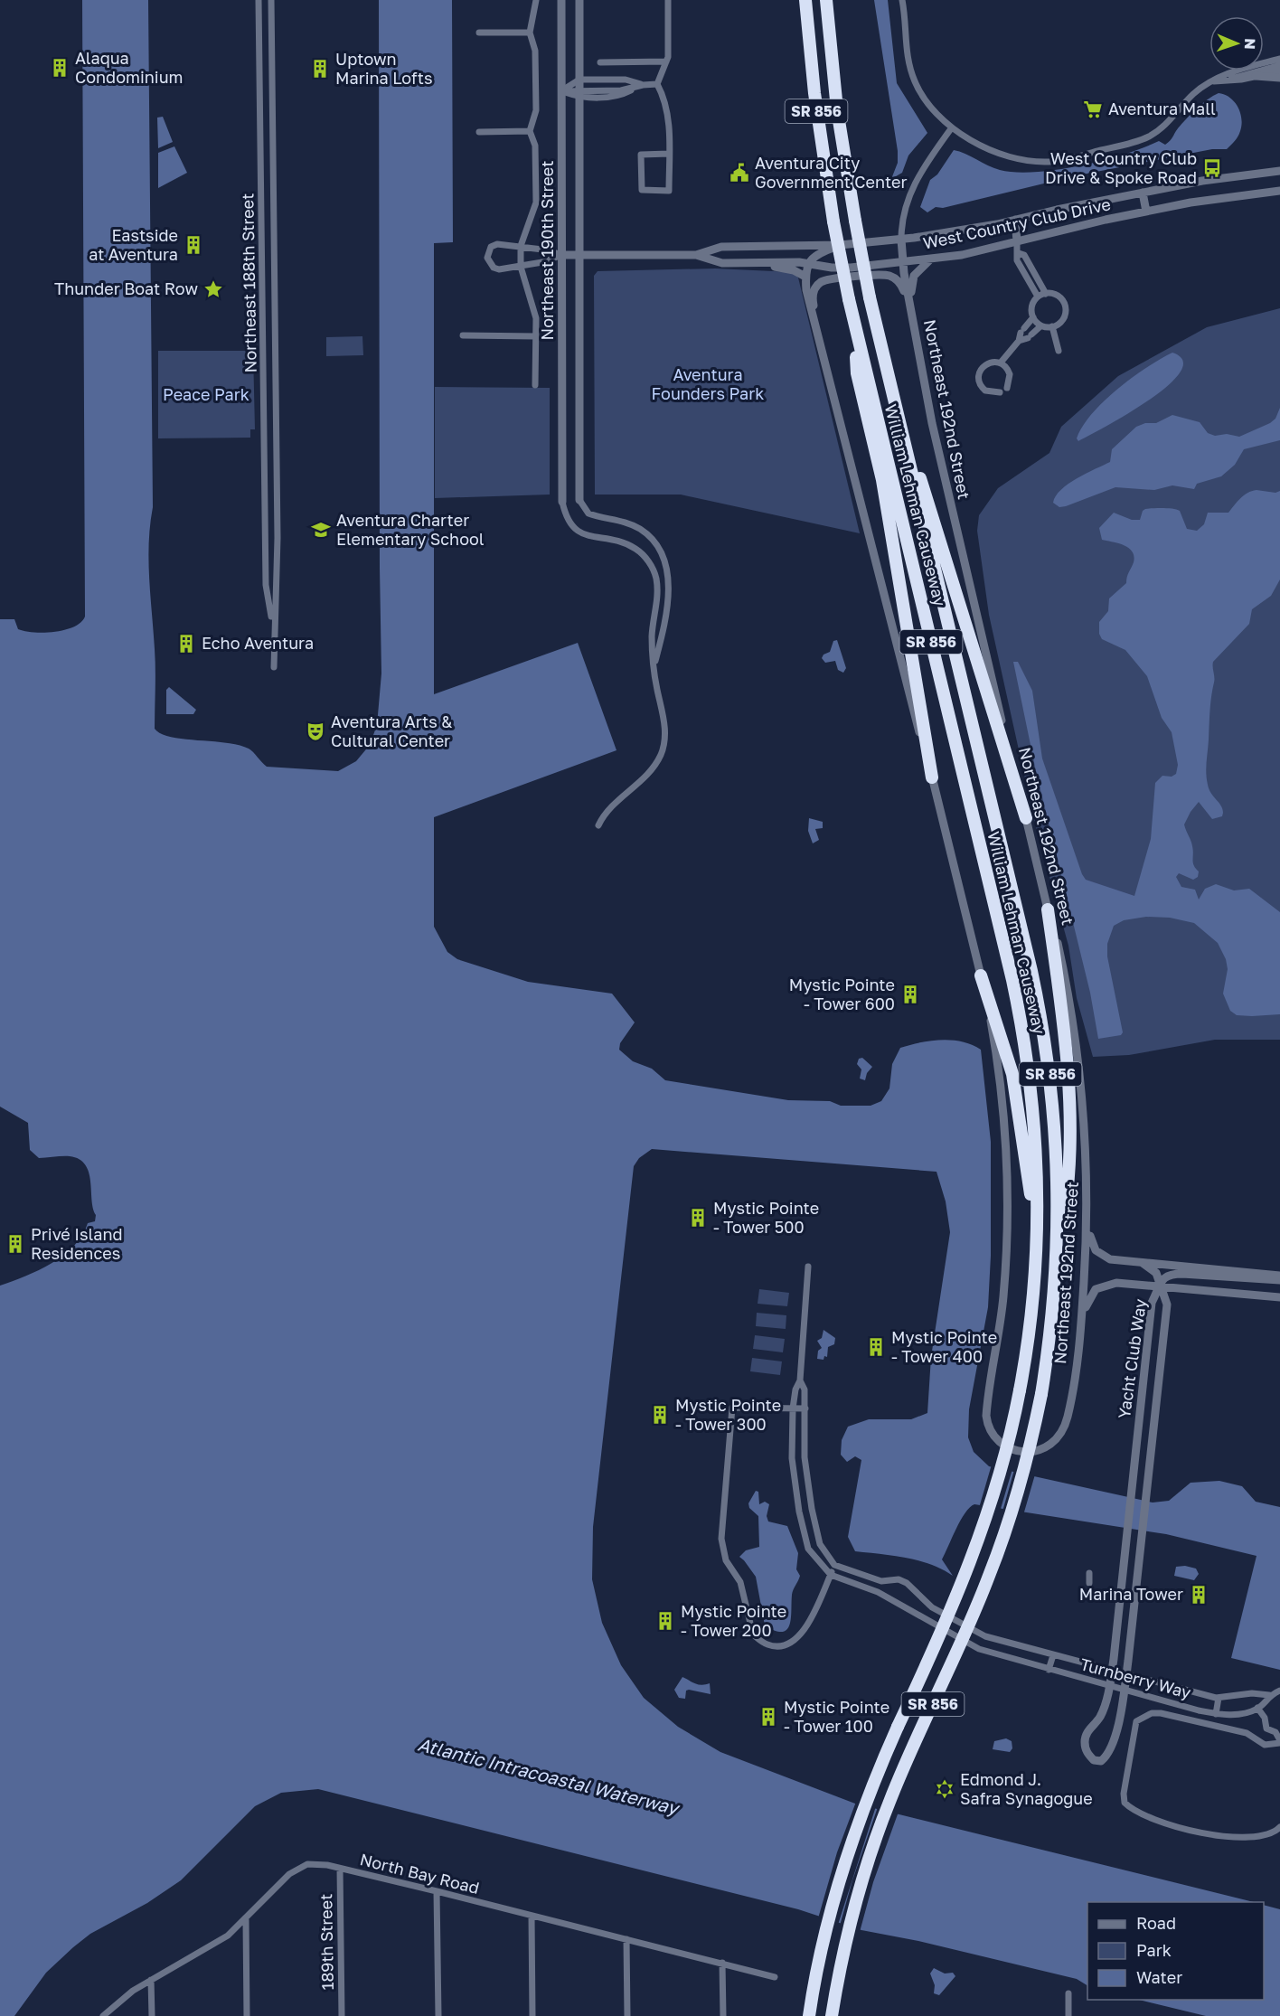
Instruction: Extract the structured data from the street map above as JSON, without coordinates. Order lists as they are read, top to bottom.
{
  "streets": {
    "highway": ["SR 856", "William Lehman Causeway"],
    "street": [
      "West Country Club Drive",
      "Northeast 190th Street",
      "Northeast 188th Street",
      "Northeast 192nd Street",
      "Yacht Club Way",
      "Turnberry Way",
      "North Bay Road",
      "189th Street"
    ]
  },
  "crossings": [
    ["West Country Club Drive", "Northeast 190th Street"],
    ["West Country Club Drive", "Northeast 192nd Street"],
    ["Yacht Club Way", "Turnberry Way"],
    ["North Bay Road", "189th Street"]
  ],
  "water": ["Atlantic Intracoastal Waterway"],
  "parks": ["Aventura Founders Park", "Peace Park"],
  "places": {
    "building": [
      "Alaqua Condominium",
      "Uptown Marina Lofts",
      "Eastside at Aventura",
      "Echo Aventura",
      "Mystic Pointe - Tower 600",
      "Mystic Pointe - Tower 500",
      "Privé Island Residences",
      "Mystic Pointe - Tower 400",
      "Mystic Pointe - Tower 300",
      "Marina Tower",
      "Mystic Pointe - Tower 200",
      "Mystic Pointe - Tower 100"
    ],
    "supermarket": ["Aventura Mall"],
    "bus stop": ["West Country Club Drive & Spoke Road"],
    "public building": ["Aventura City Government Center"],
    "place": ["Thunder Boat Row"],
    "school or university": ["Aventura Charter Elementary School"],
    "theatre": ["Aventura Arts & Cultural Center"],
    "synagogue": ["Edmond J. Safra Synagogue"]
  },
  "legend": ["Road", "Park", "Water"],
  "north": "right"
}
